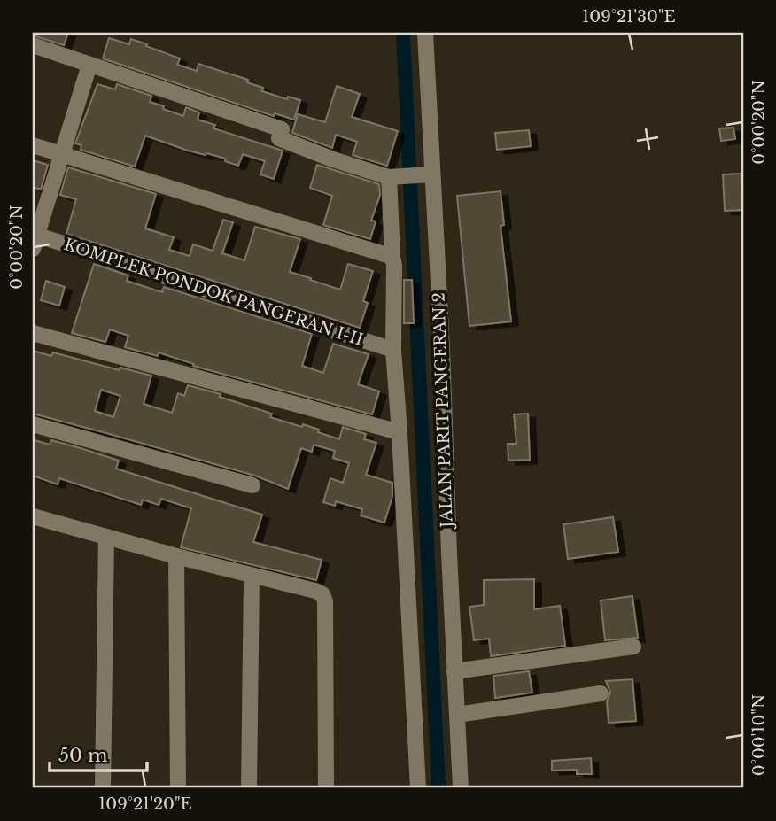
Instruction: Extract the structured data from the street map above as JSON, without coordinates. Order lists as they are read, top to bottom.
{
  "streets": {
    "street": ["KOMPLEK PONDOK PANGERAN I-II", "JALAN PARIT PANGERAN 2"]
  },
  "scale_bar": "50 m",
  "coordinates": [
    "109°21'30\"E",
    "0°00'20\"N",
    "0°00'10\"N",
    "109°21'20\"E"
  ]
}
